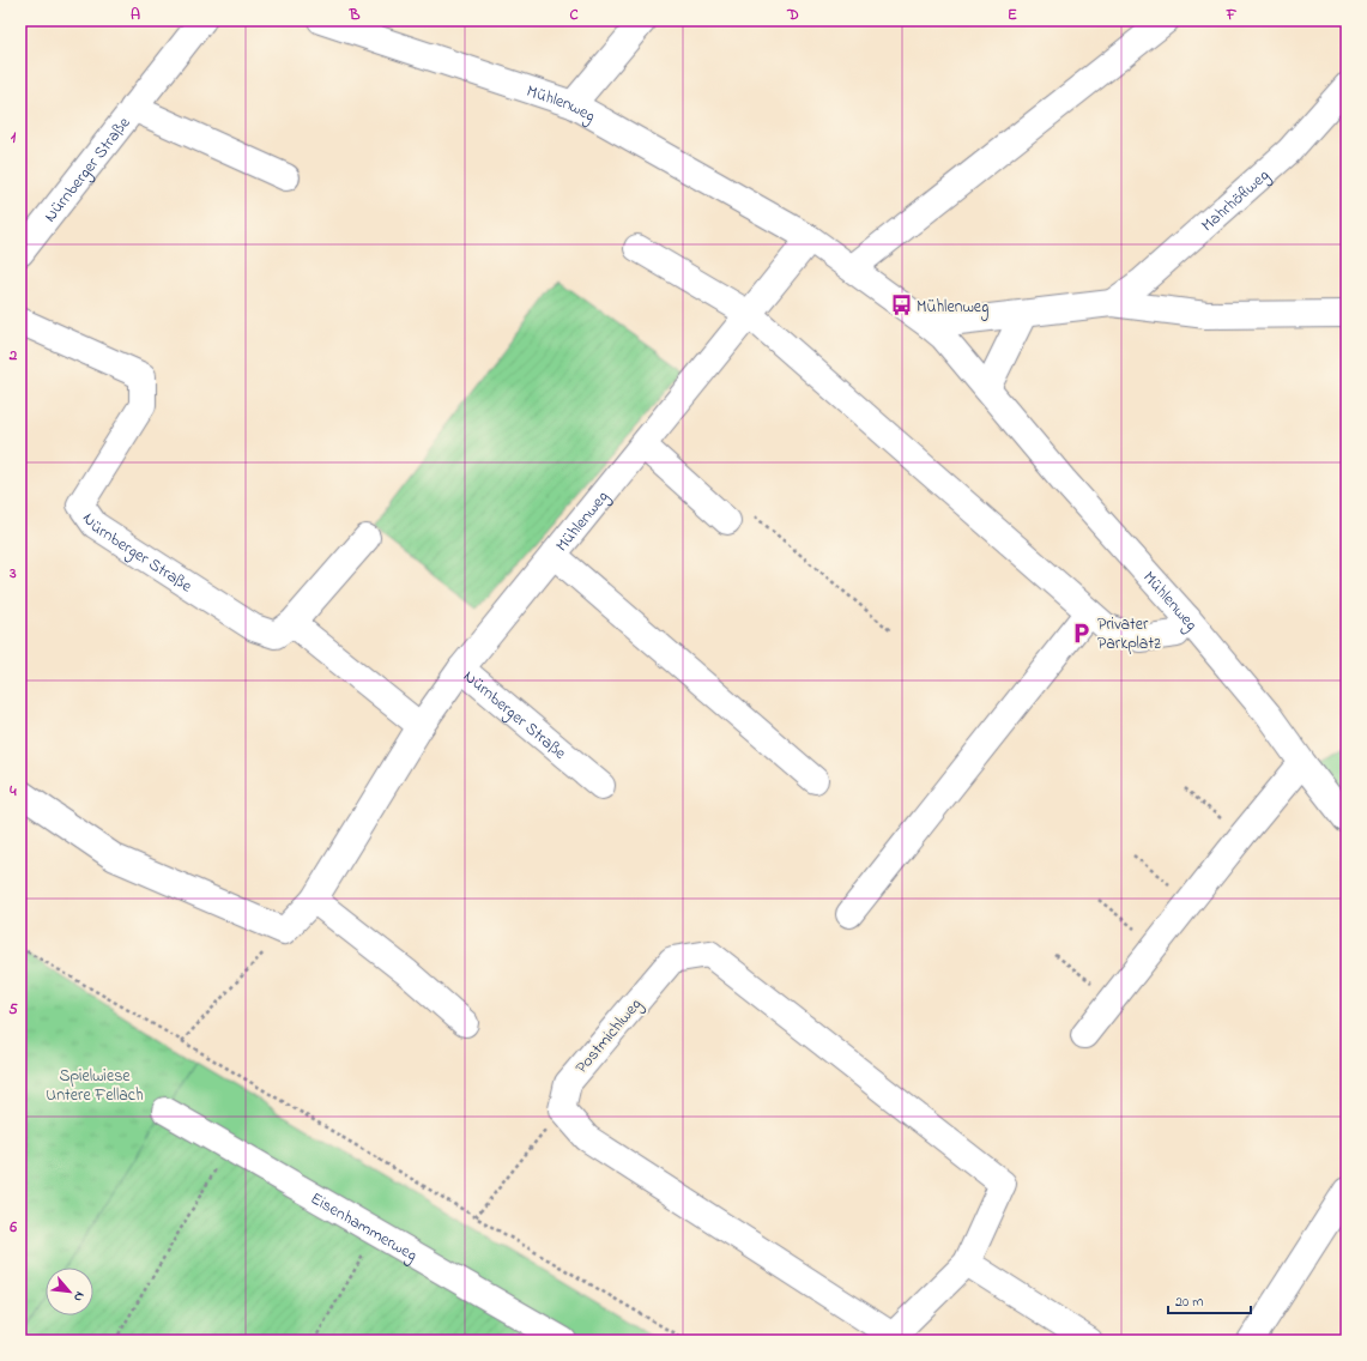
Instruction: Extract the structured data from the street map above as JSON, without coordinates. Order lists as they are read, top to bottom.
{
  "streets": {
    "street": [
      "Mühlenweg",
      "Nürnberger Straße",
      "Mahrhöflweg",
      "Postmichlweg",
      "Eisenhammerweg"
    ]
  },
  "crossings": [
    ["Mühlenweg", "Nürnberger Straße"]
  ],
  "parks": ["Spielwiese Untere Fellach"],
  "places": {
    "bus stop": ["Mühlenweg"],
    "parking": ["Privater Parkplatz"]
  },
  "scale_bar": "20 m",
  "north": "bottom right",
  "grid": {
    "columns": [
      "A",
      "B",
      "C",
      "D",
      "E",
      "F"
    ],
    "rows": [
      "1",
      "2",
      "3",
      "4",
      "5",
      "6"
    ]
  }
}
